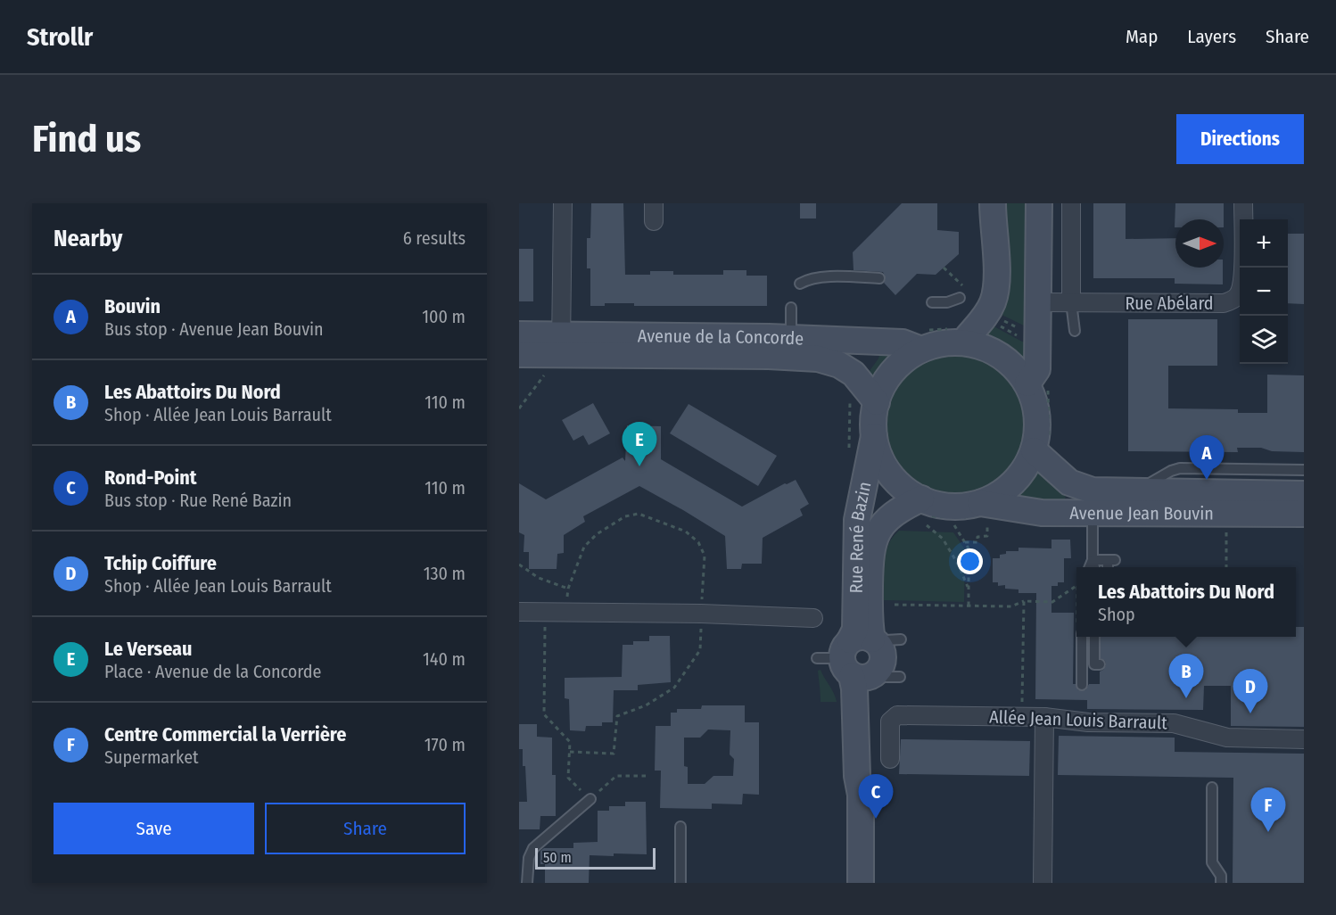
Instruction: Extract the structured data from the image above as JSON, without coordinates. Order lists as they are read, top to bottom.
{
  "streets": {
    "street": [
      "Rue Abélard",
      "Avenue de la Concorde",
      "Avenue Jean Bouvin",
      "Rue René Bazin",
      "Allée Jean Louis Barrault"
    ]
  },
  "crossings": [
    ["Avenue de la Concorde", "Avenue Jean Bouvin"],
    ["Avenue de la Concorde", "Rue René Bazin"],
    ["Avenue Jean Bouvin", "Rue René Bazin"]
  ],
  "scale_bar": "50 m",
  "north": "right",
  "page": {
    "header": "Strollr",
    "nav": ["Map", "Layers", "Share"],
    "buttons": [
      "Directions",
      ["Save", "Share"]
    ],
    "title": "Find us",
    "heading": ["Nearby", "6 results"],
    "map_buttons": ["+", "−"],
    "list": [
      {
        "mark": "A",
        "name": "Bouvin",
        "note": "Bus stop · Avenue Jean Bouvin",
        "value": "100 m"
      },
      {
        "mark": "B",
        "name": "Les Abattoirs Du Nord",
        "note": "Shop · Allée Jean Louis Barrault",
        "value": "110 m"
      },
      {
        "mark": "C",
        "name": "Rond-Point",
        "note": "Bus stop · Rue René Bazin",
        "value": "110 m"
      },
      {
        "mark": "D",
        "name": "Tchip Coiffure",
        "note": "Shop · Allée Jean Louis Barrault",
        "value": "130 m"
      },
      {
        "mark": "E",
        "name": "Le Verseau",
        "note": "Place · Avenue de la Concorde",
        "value": "140 m"
      },
      {
        "mark": "F",
        "name": "Centre Commercial la Verrière",
        "note": "Supermarket",
        "value": "170 m"
      }
    ],
    "pins": [
      "E",
      "A",
      "B",
      "D",
      "C",
      "F"
    ],
    "popup": ["Les Abattoirs Du Nord", "Shop"],
    "scale": "50 m"
  }
}
